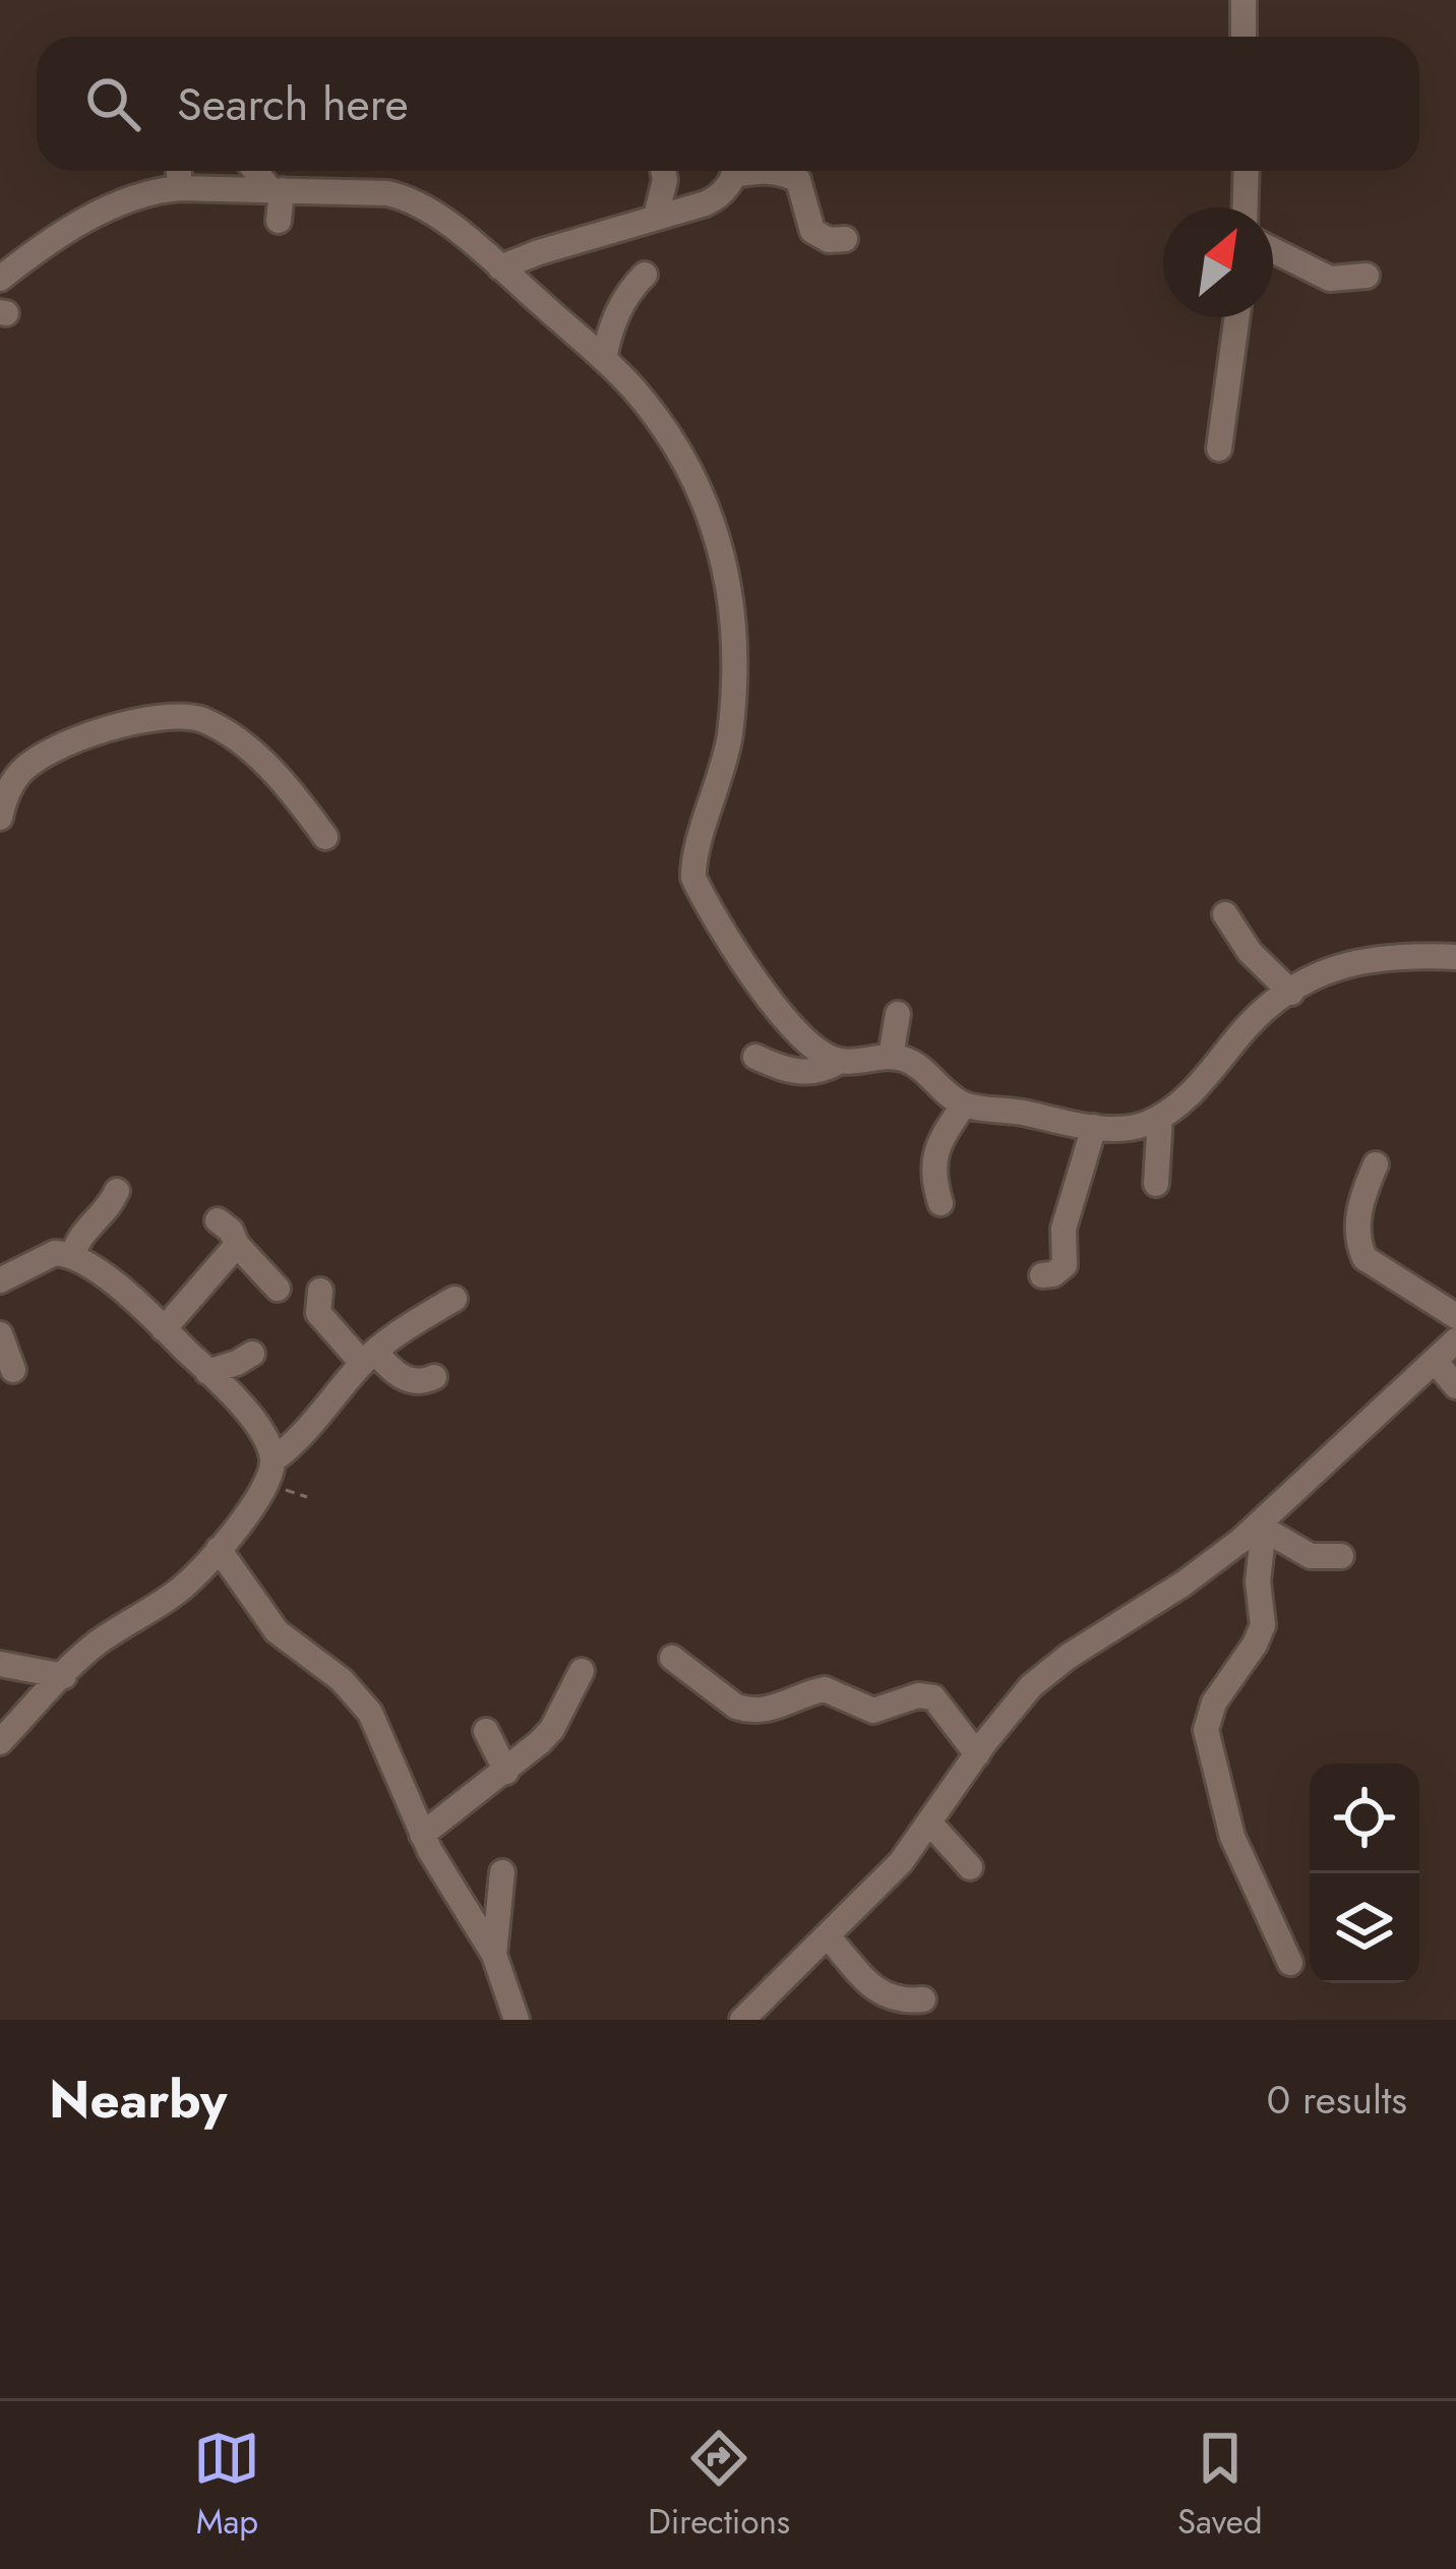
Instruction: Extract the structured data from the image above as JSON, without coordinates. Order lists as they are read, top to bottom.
{
  "north": "top right",
  "page": {
    "search": "Search here",
    "heading": ["Nearby", "0 results"],
    "nav": ["Map", "Directions", "Saved"]
  }
}
